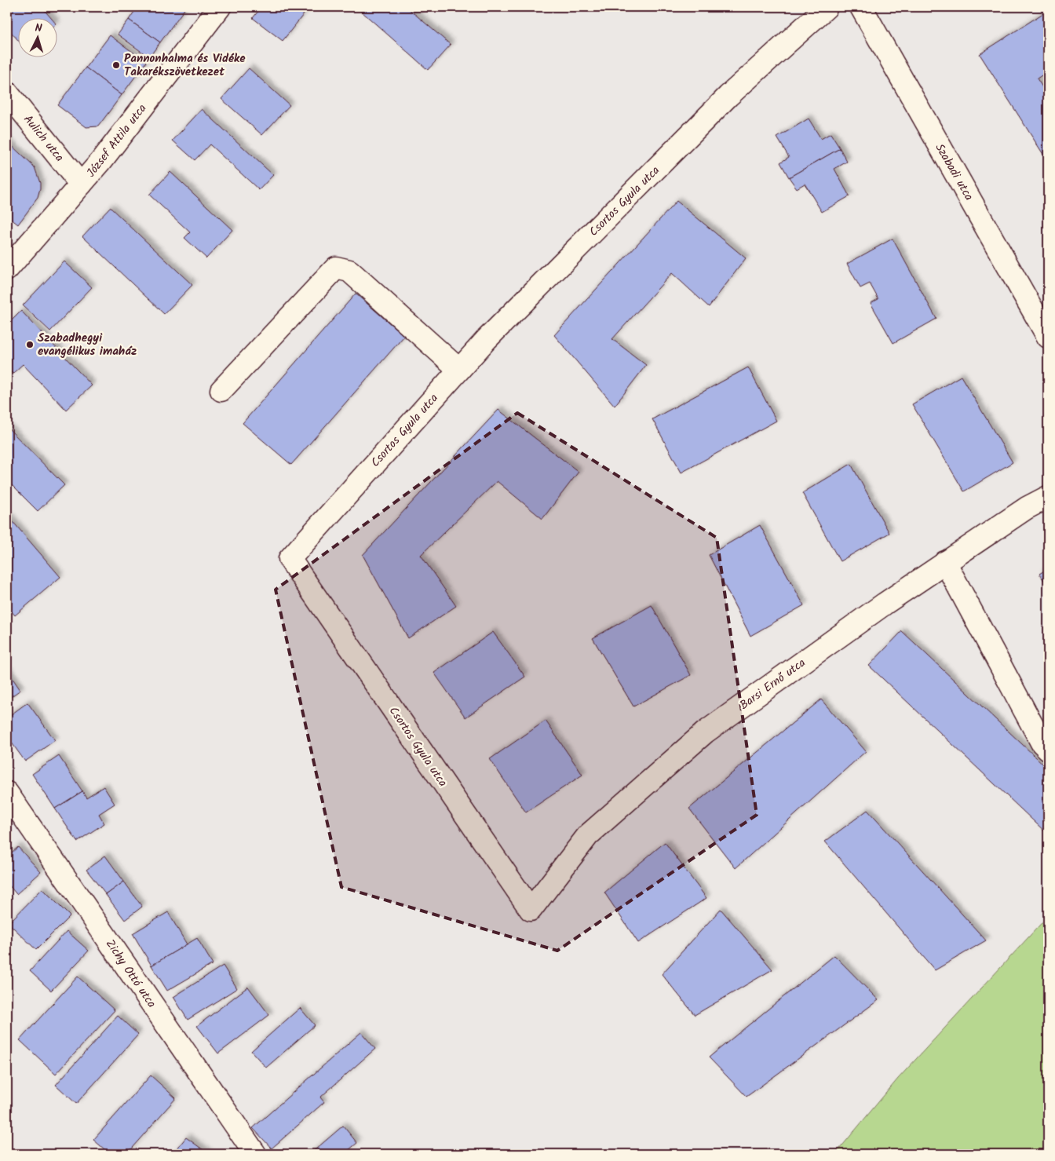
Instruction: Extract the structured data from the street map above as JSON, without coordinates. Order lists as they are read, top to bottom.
{
  "streets": {
    "street": [
      "Aulich utca",
      "József Attila utca",
      "Szabadi utca",
      "Csortos Gyula utca",
      "Barsi Ernő utca",
      "Zichy Ottó utca"
    ]
  },
  "crossings": [
    ["Aulich utca", "József Attila utca"],
    ["Csortos Gyula utca", "Barsi Ernő utca"]
  ],
  "places": ["Pannonhalma és Vidéke Takarékszövetkezet", "Szabadhegyi evangélikus imaház"],
  "north": "top"
}
